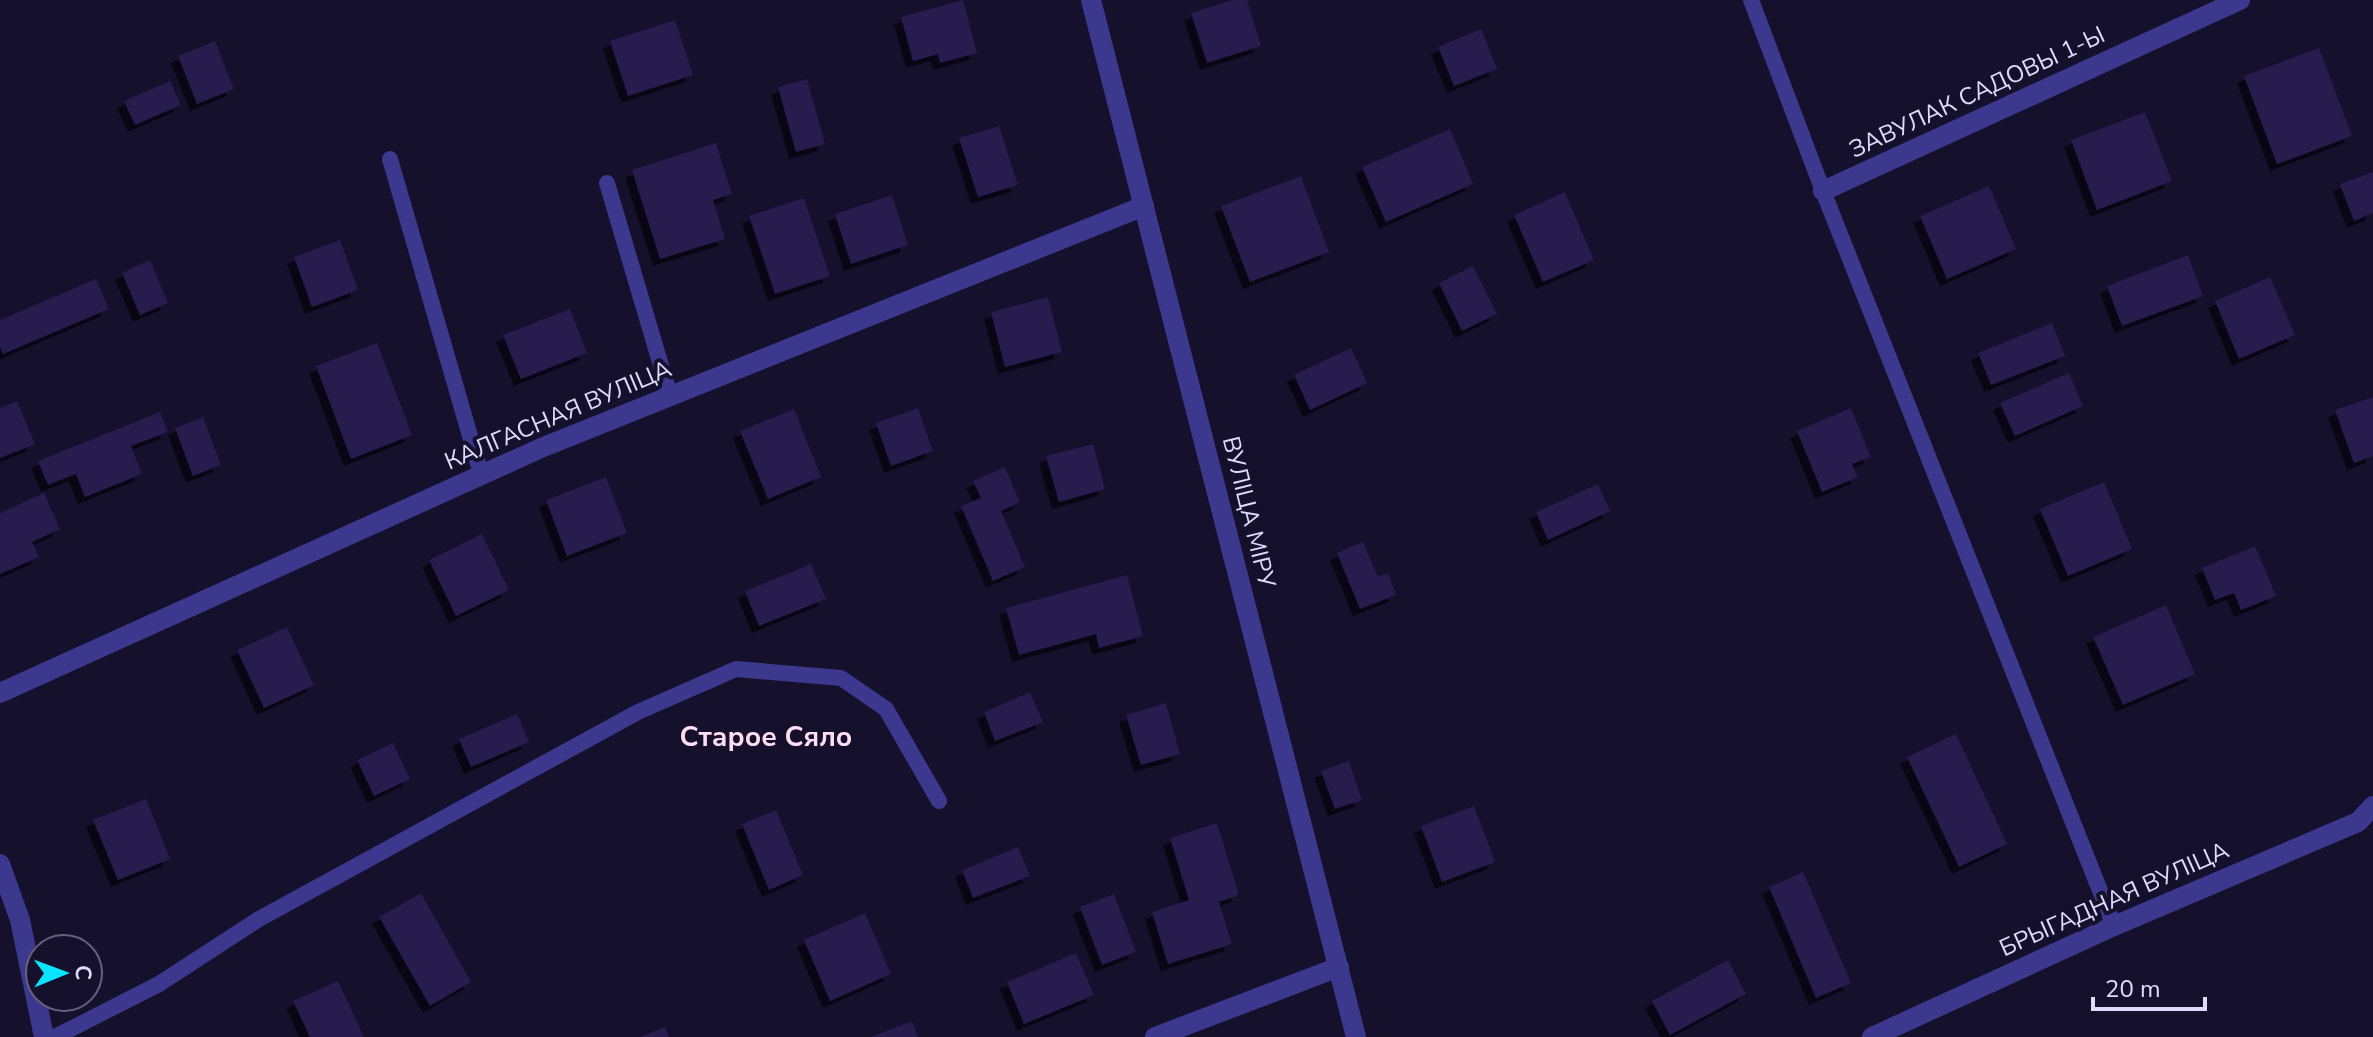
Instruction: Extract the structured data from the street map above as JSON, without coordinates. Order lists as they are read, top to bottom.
{
  "streets": {
    "street": [
      "ЗАВУЛАК САДОВЫ 1-Ы",
      "КАЛГАСНАЯ ВУЛІЦА",
      "ВУЛІЦА МІРУ",
      "БРЫГАДНАЯ ВУЛІЦА"
    ]
  },
  "crossings": [
    ["КАЛГАСНАЯ ВУЛІЦА", "ВУЛІЦА МІРУ"]
  ],
  "districts": ["Старое Сяло"],
  "scale_bar": "20 m",
  "north": "right"
}
